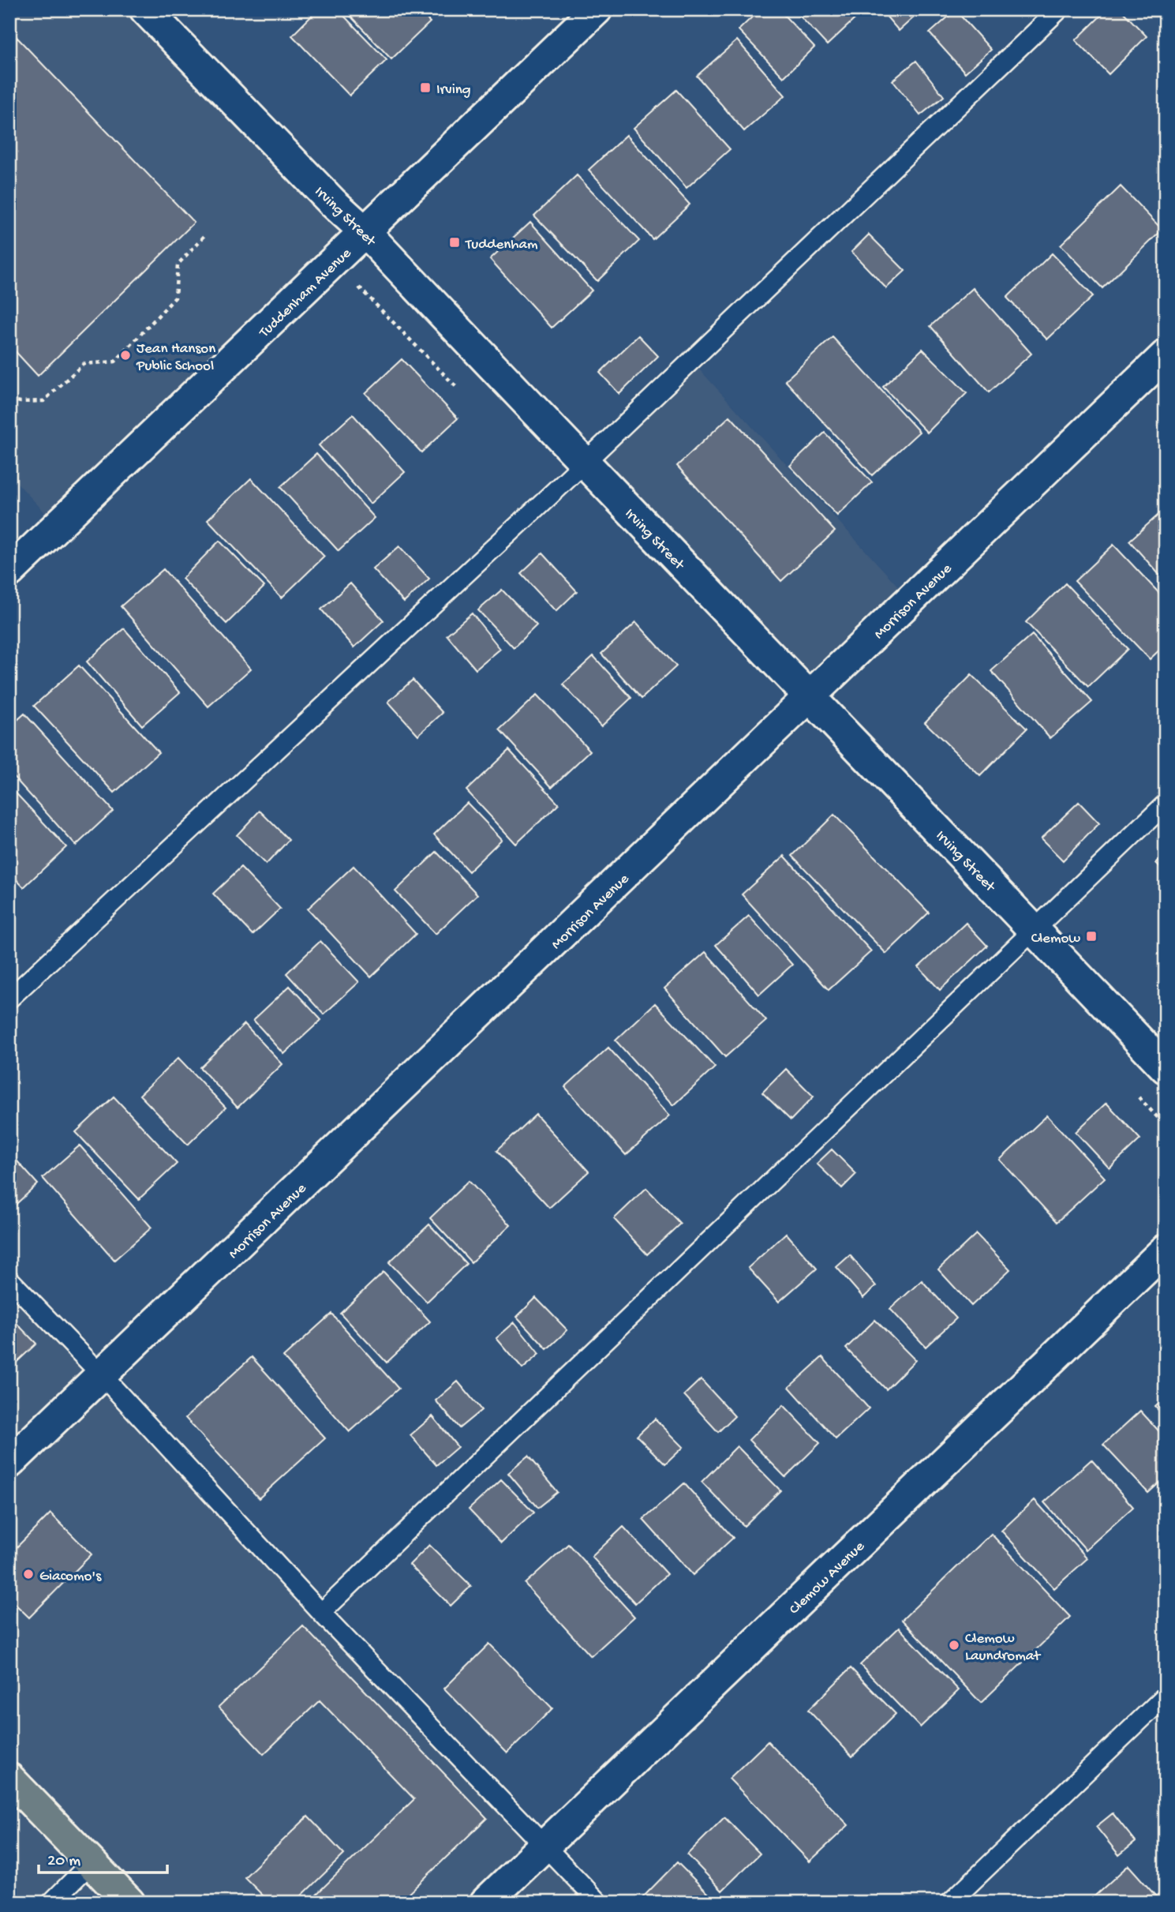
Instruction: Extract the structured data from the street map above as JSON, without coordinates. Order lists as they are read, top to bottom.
{
  "streets": {
    "street": [
      "Irving Street",
      "Tuddenham Avenue",
      "Morrison Avenue",
      "Clemow Avenue"
    ]
  },
  "crossings": [
    ["Irving Street", "Tuddenham Avenue"],
    ["Irving Street", "Morrison Avenue"]
  ],
  "places": {
    "transit": ["Irving", "Tuddenham", "Clemow"],
    "other": ["Jean Hanson Public School", "Giacomo's", "Clemow Laundromat"]
  },
  "scale_bar": "20 m"
}
